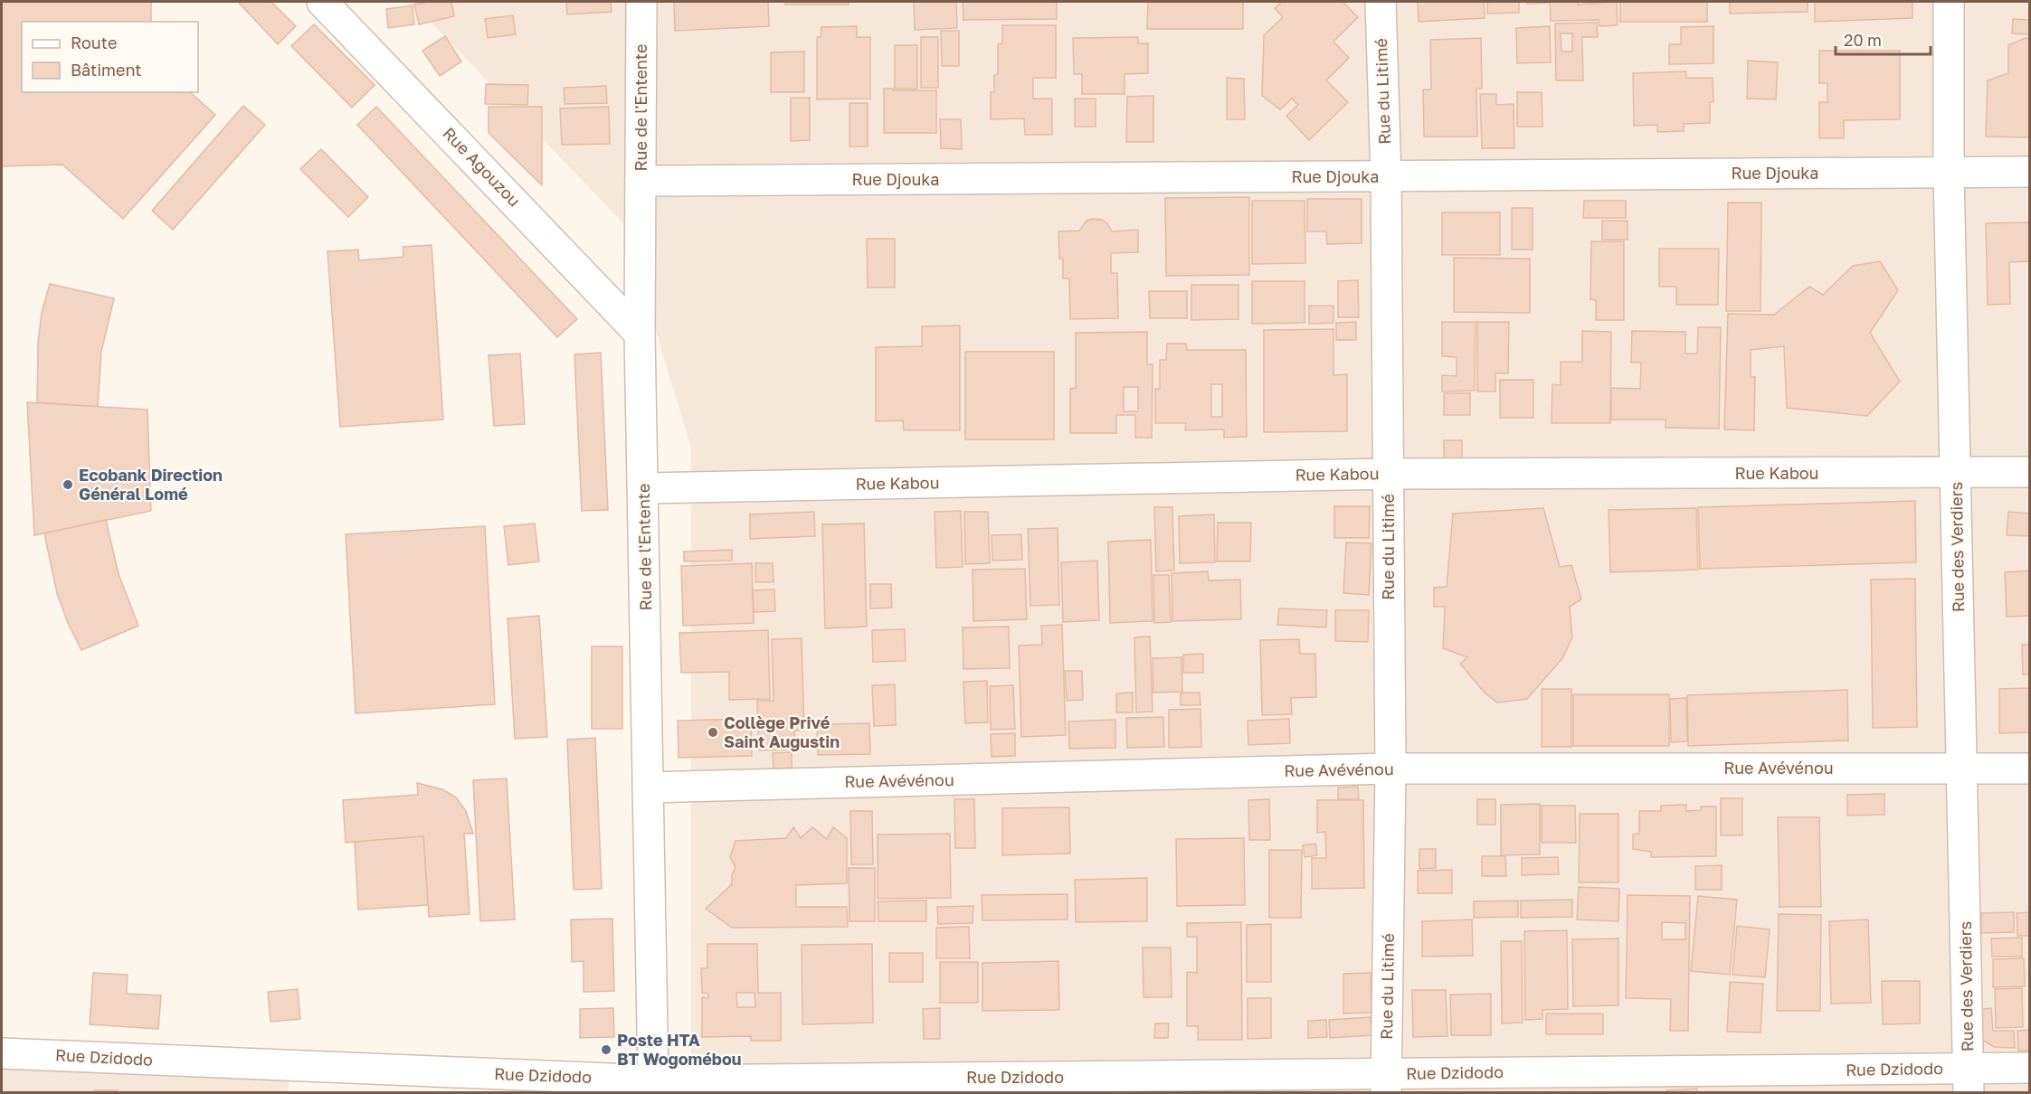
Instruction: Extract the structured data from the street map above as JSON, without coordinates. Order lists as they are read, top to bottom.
{
  "streets": {
    "street": [
      "Rue du Litimé",
      "Rue de l'Entente",
      "Rue Agouzou",
      "Rue Djouka",
      "Rue Kabou",
      "Rue des Verdiers",
      "Rue Avévénou",
      "Rue Dzidodo"
    ]
  },
  "crossings": [
    ["Rue du Litimé", "Rue Djouka"],
    ["Rue du Litimé", "Rue Kabou"],
    ["Rue du Litimé", "Rue Avévénou"],
    ["Rue du Litimé", "Rue Dzidodo"],
    ["Rue de l'Entente", "Rue Agouzou"],
    ["Rue de l'Entente", "Rue Djouka"],
    ["Rue de l'Entente", "Rue Kabou"],
    ["Rue de l'Entente", "Rue Avévénou"],
    ["Rue de l'Entente", "Rue Dzidodo"],
    ["Rue Djouka", "Rue des Verdiers"],
    ["Rue Kabou", "Rue des Verdiers"],
    ["Rue des Verdiers", "Rue Avévénou"],
    ["Rue des Verdiers", "Rue Dzidodo"]
  ],
  "places": ["Ecobank Direction Général Lomé", "Collège Privé Saint Augustin", "Poste HTA BT Wogomébou"],
  "legend": ["Route", "Bâtiment"],
  "scale_bar": "20 m"
}
